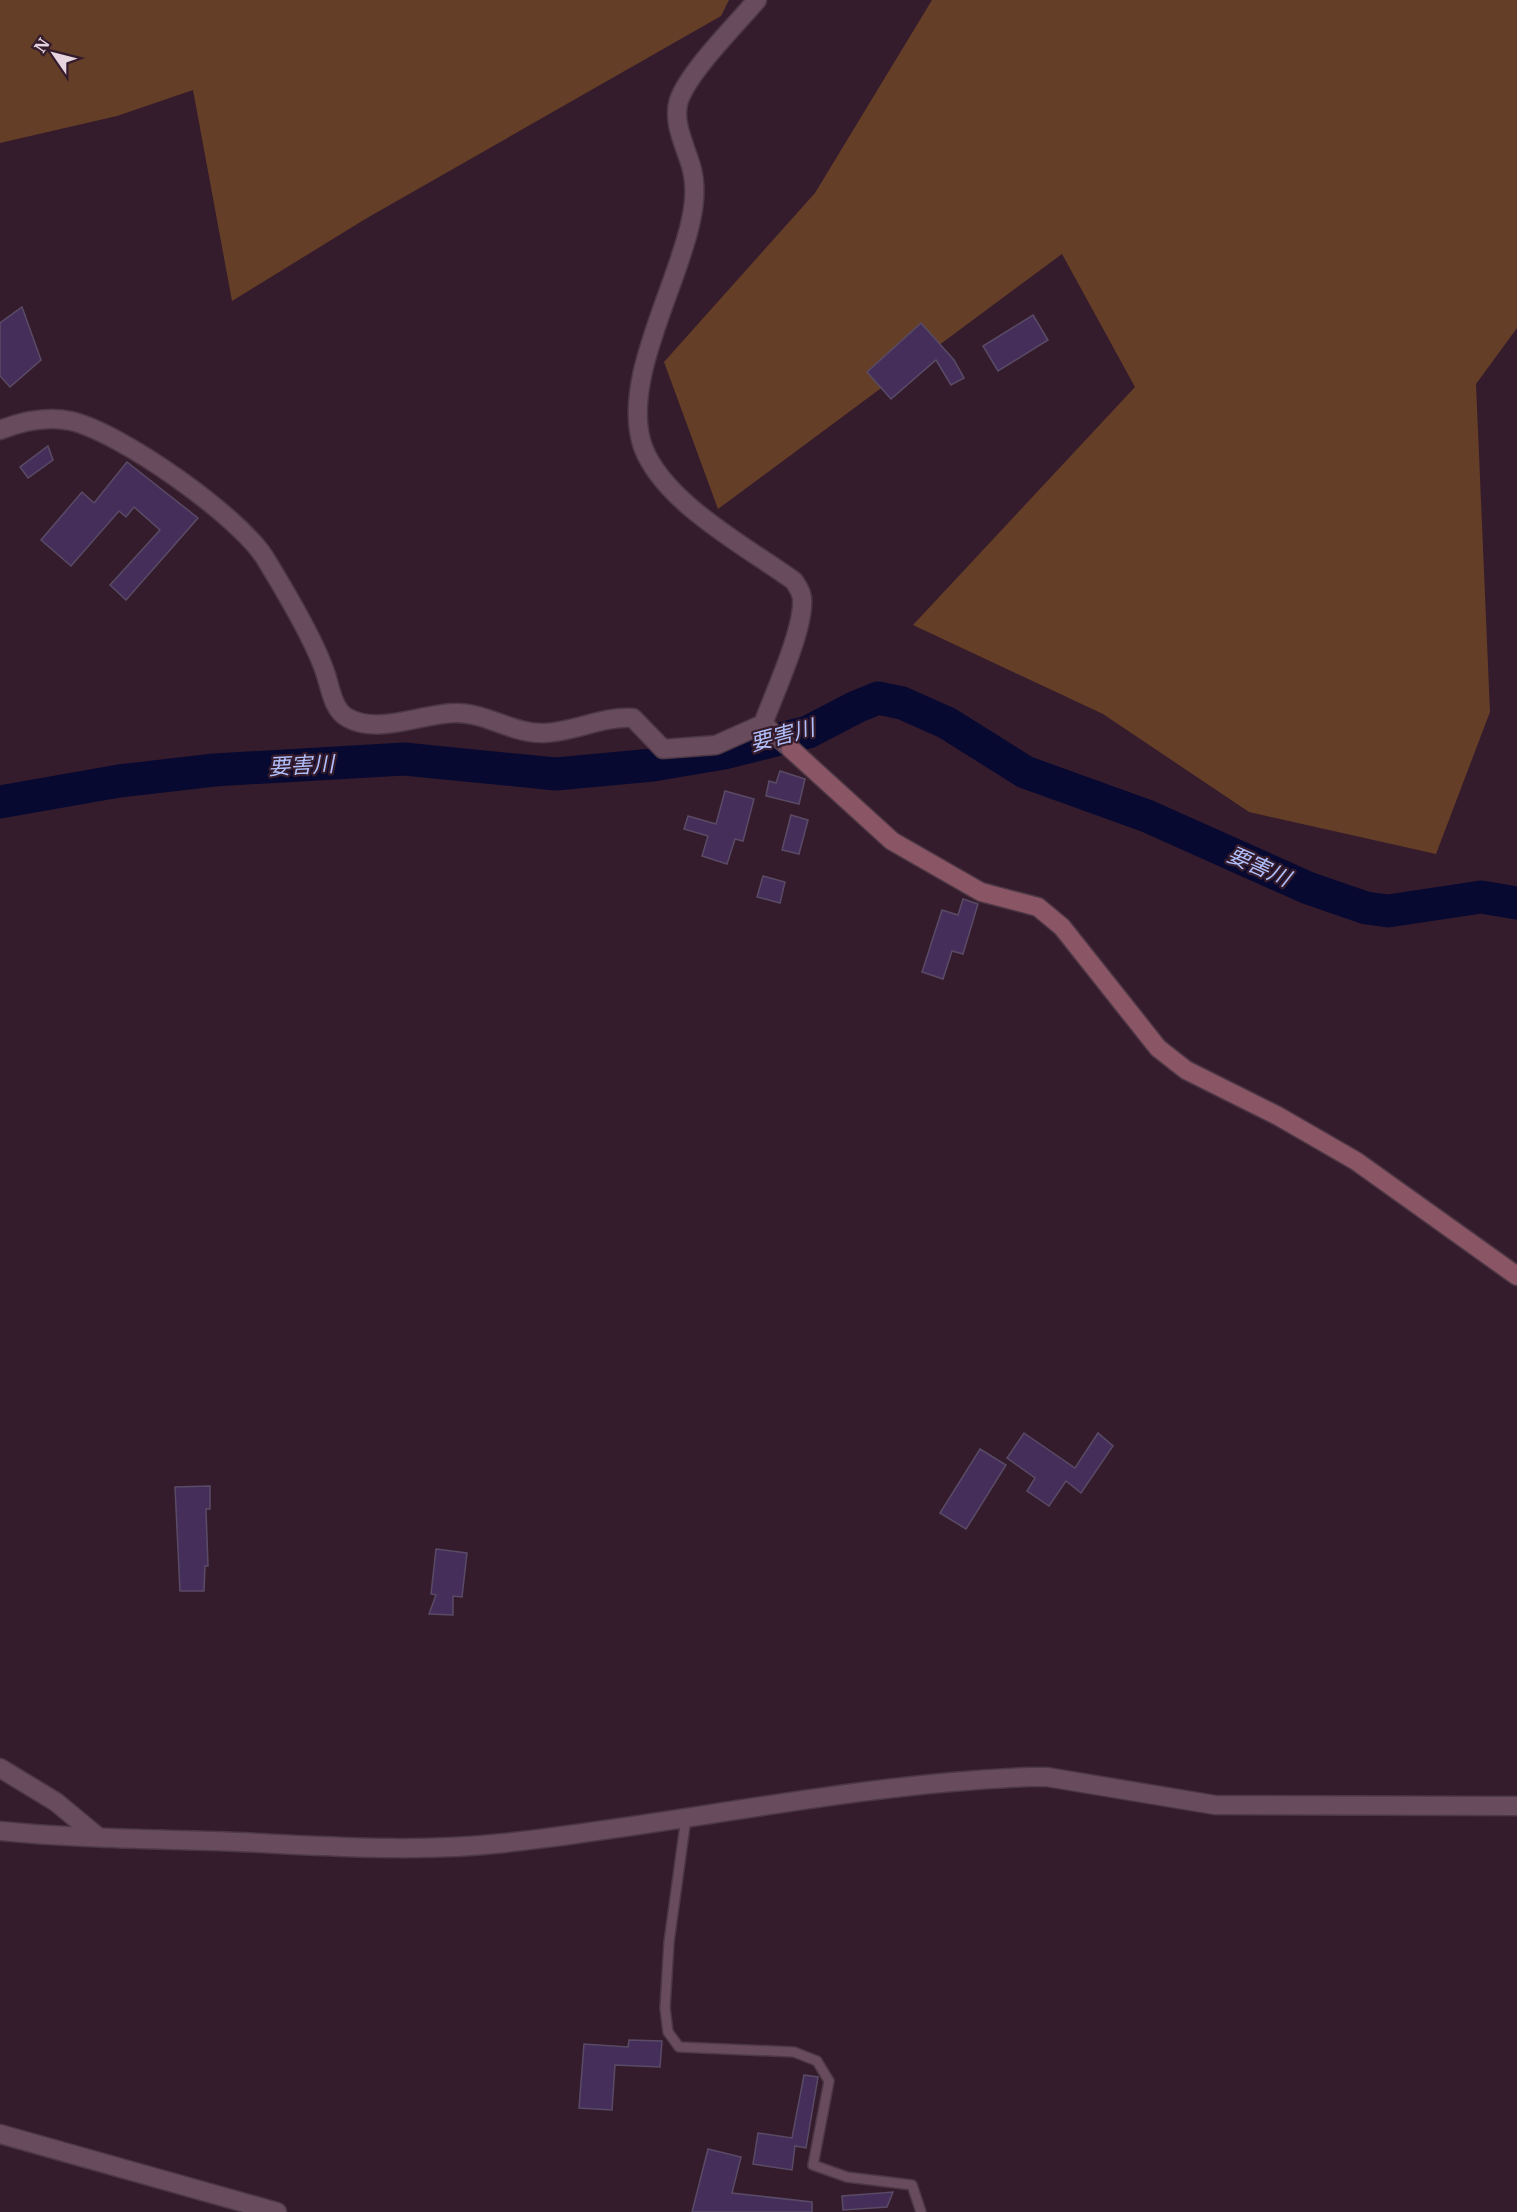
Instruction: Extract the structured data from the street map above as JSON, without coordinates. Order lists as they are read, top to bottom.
{
  "water": ["要害川"],
  "north": "top left"
}
